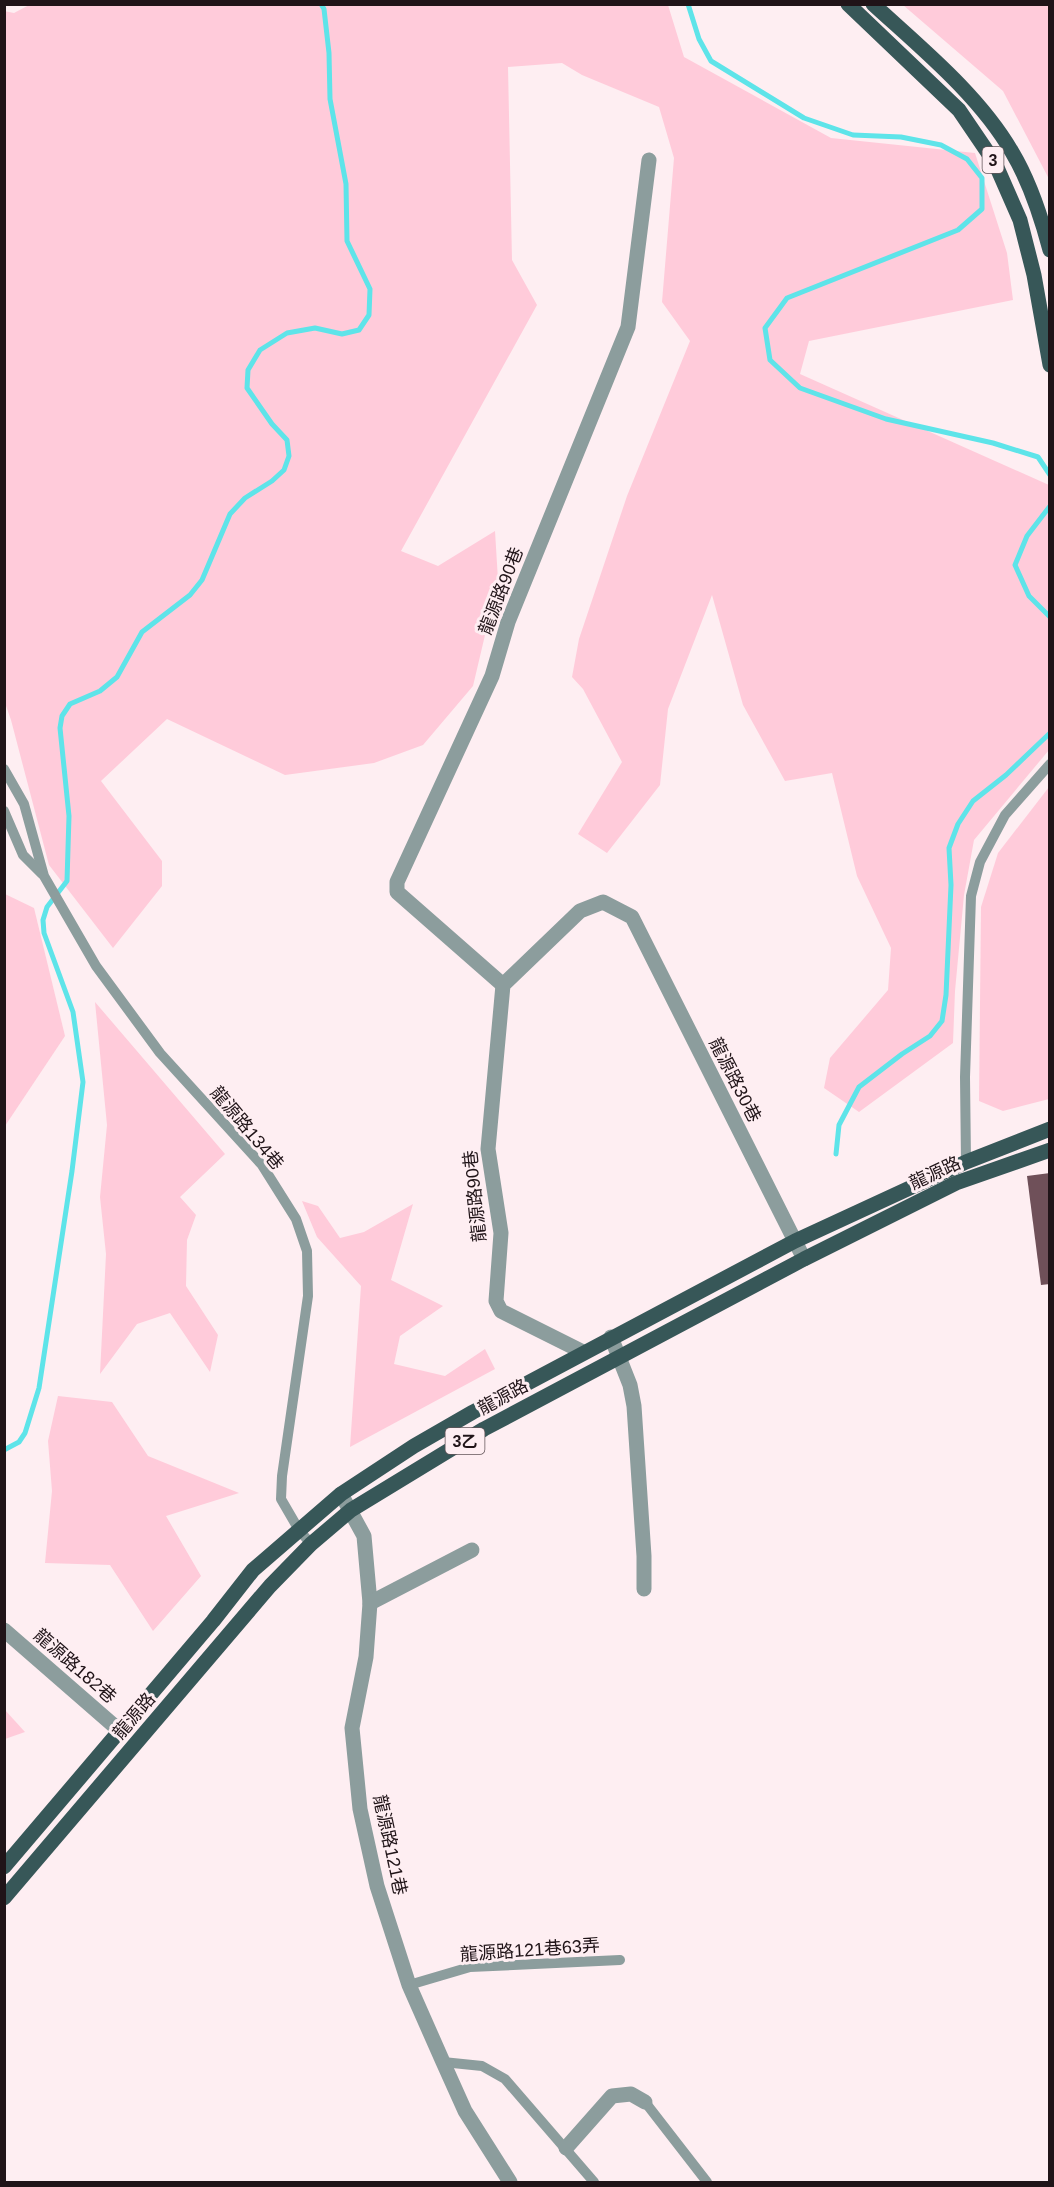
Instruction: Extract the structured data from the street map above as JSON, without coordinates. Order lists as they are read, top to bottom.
{
  "streets": {
    "main road": ["3", "龍源路", "3乙"],
    "street": [
      "龍源路90巷",
      "龍源路30巷",
      "龍源路182巷",
      "龍源路121巷"
    ],
    "lane": ["龍源路134巷", "龍源路121巷63弄"]
  },
  "crossings": [
    ["龍源路90巷", "龍源路30巷"],
    ["龍源路90巷", "3乙"],
    ["龍源路30巷", "龍源路"],
    ["龍源路30巷", "3乙"],
    ["龍源路134巷", "龍源路"],
    ["龍源路134巷", "3乙"],
    ["龍源路", "龍源路121巷"],
    ["3乙", "龍源路182巷"],
    ["3乙", "龍源路121巷"],
    ["龍源路121巷", "龍源路121巷63弄"]
  ]
}
